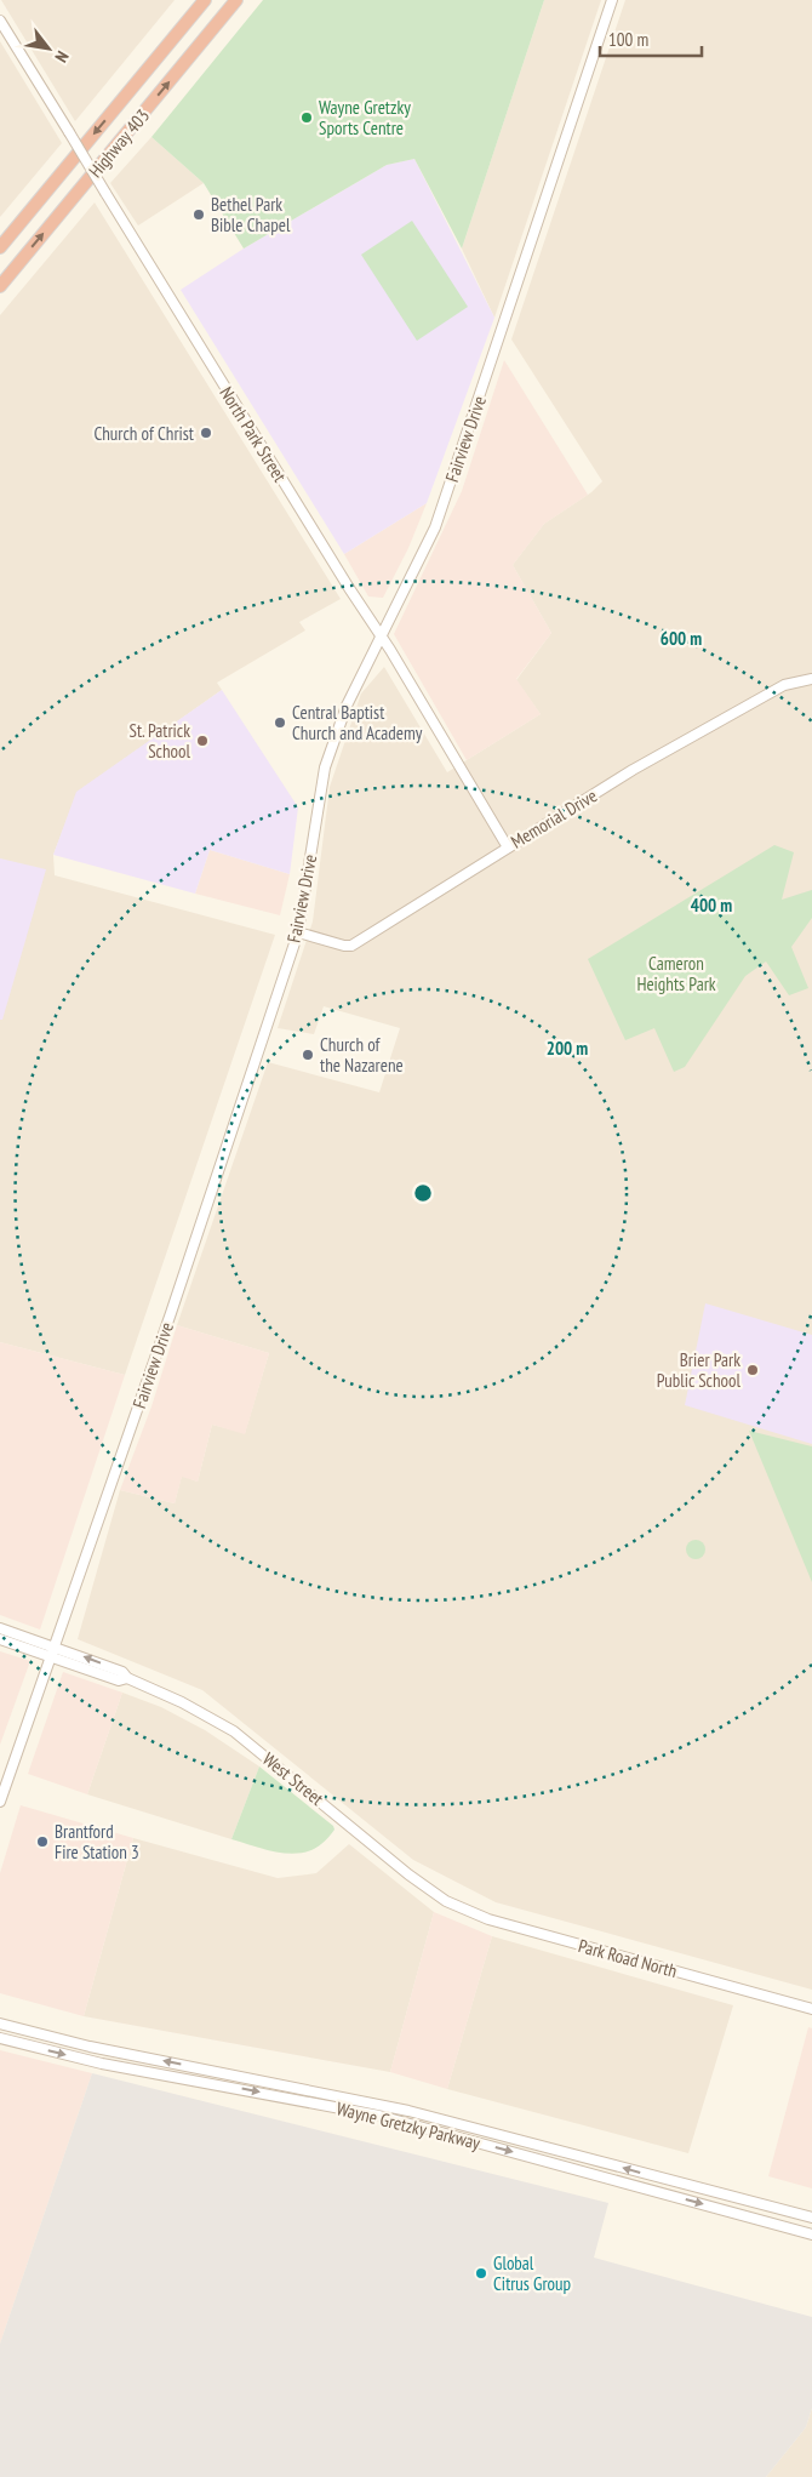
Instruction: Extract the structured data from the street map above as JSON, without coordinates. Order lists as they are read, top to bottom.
{
  "streets": {
    "highway": ["Highway 403"],
    "main road": [
      "North Park Street",
      "Fairview Drive",
      "Memorial Drive",
      "West Street",
      "Park Road North",
      "Wayne Gretzky Parkway"
    ]
  },
  "crossings": [
    ["North Park Street", "Fairview Drive"],
    ["North Park Street", "Memorial Drive"],
    ["Fairview Drive", "Memorial Drive"],
    ["Fairview Drive", "West Street"],
    ["West Street", "Park Road North"]
  ],
  "parks": ["Cameron Heights Park"],
  "places": [
    "Wayne Gretzky Sports Centre",
    "Bethel Park Bible Chapel",
    "Church of Christ",
    "Central Baptist Church and Academy",
    "St. Patrick School",
    "Church of the Nazarene",
    "Brier Park Public School",
    "Brantford Fire Station 3",
    "Global Citrus Group"
  ],
  "scale_bar": "100 m",
  "north": "bottom right",
  "rings": ["600 m", "400 m", "200 m"]
}
